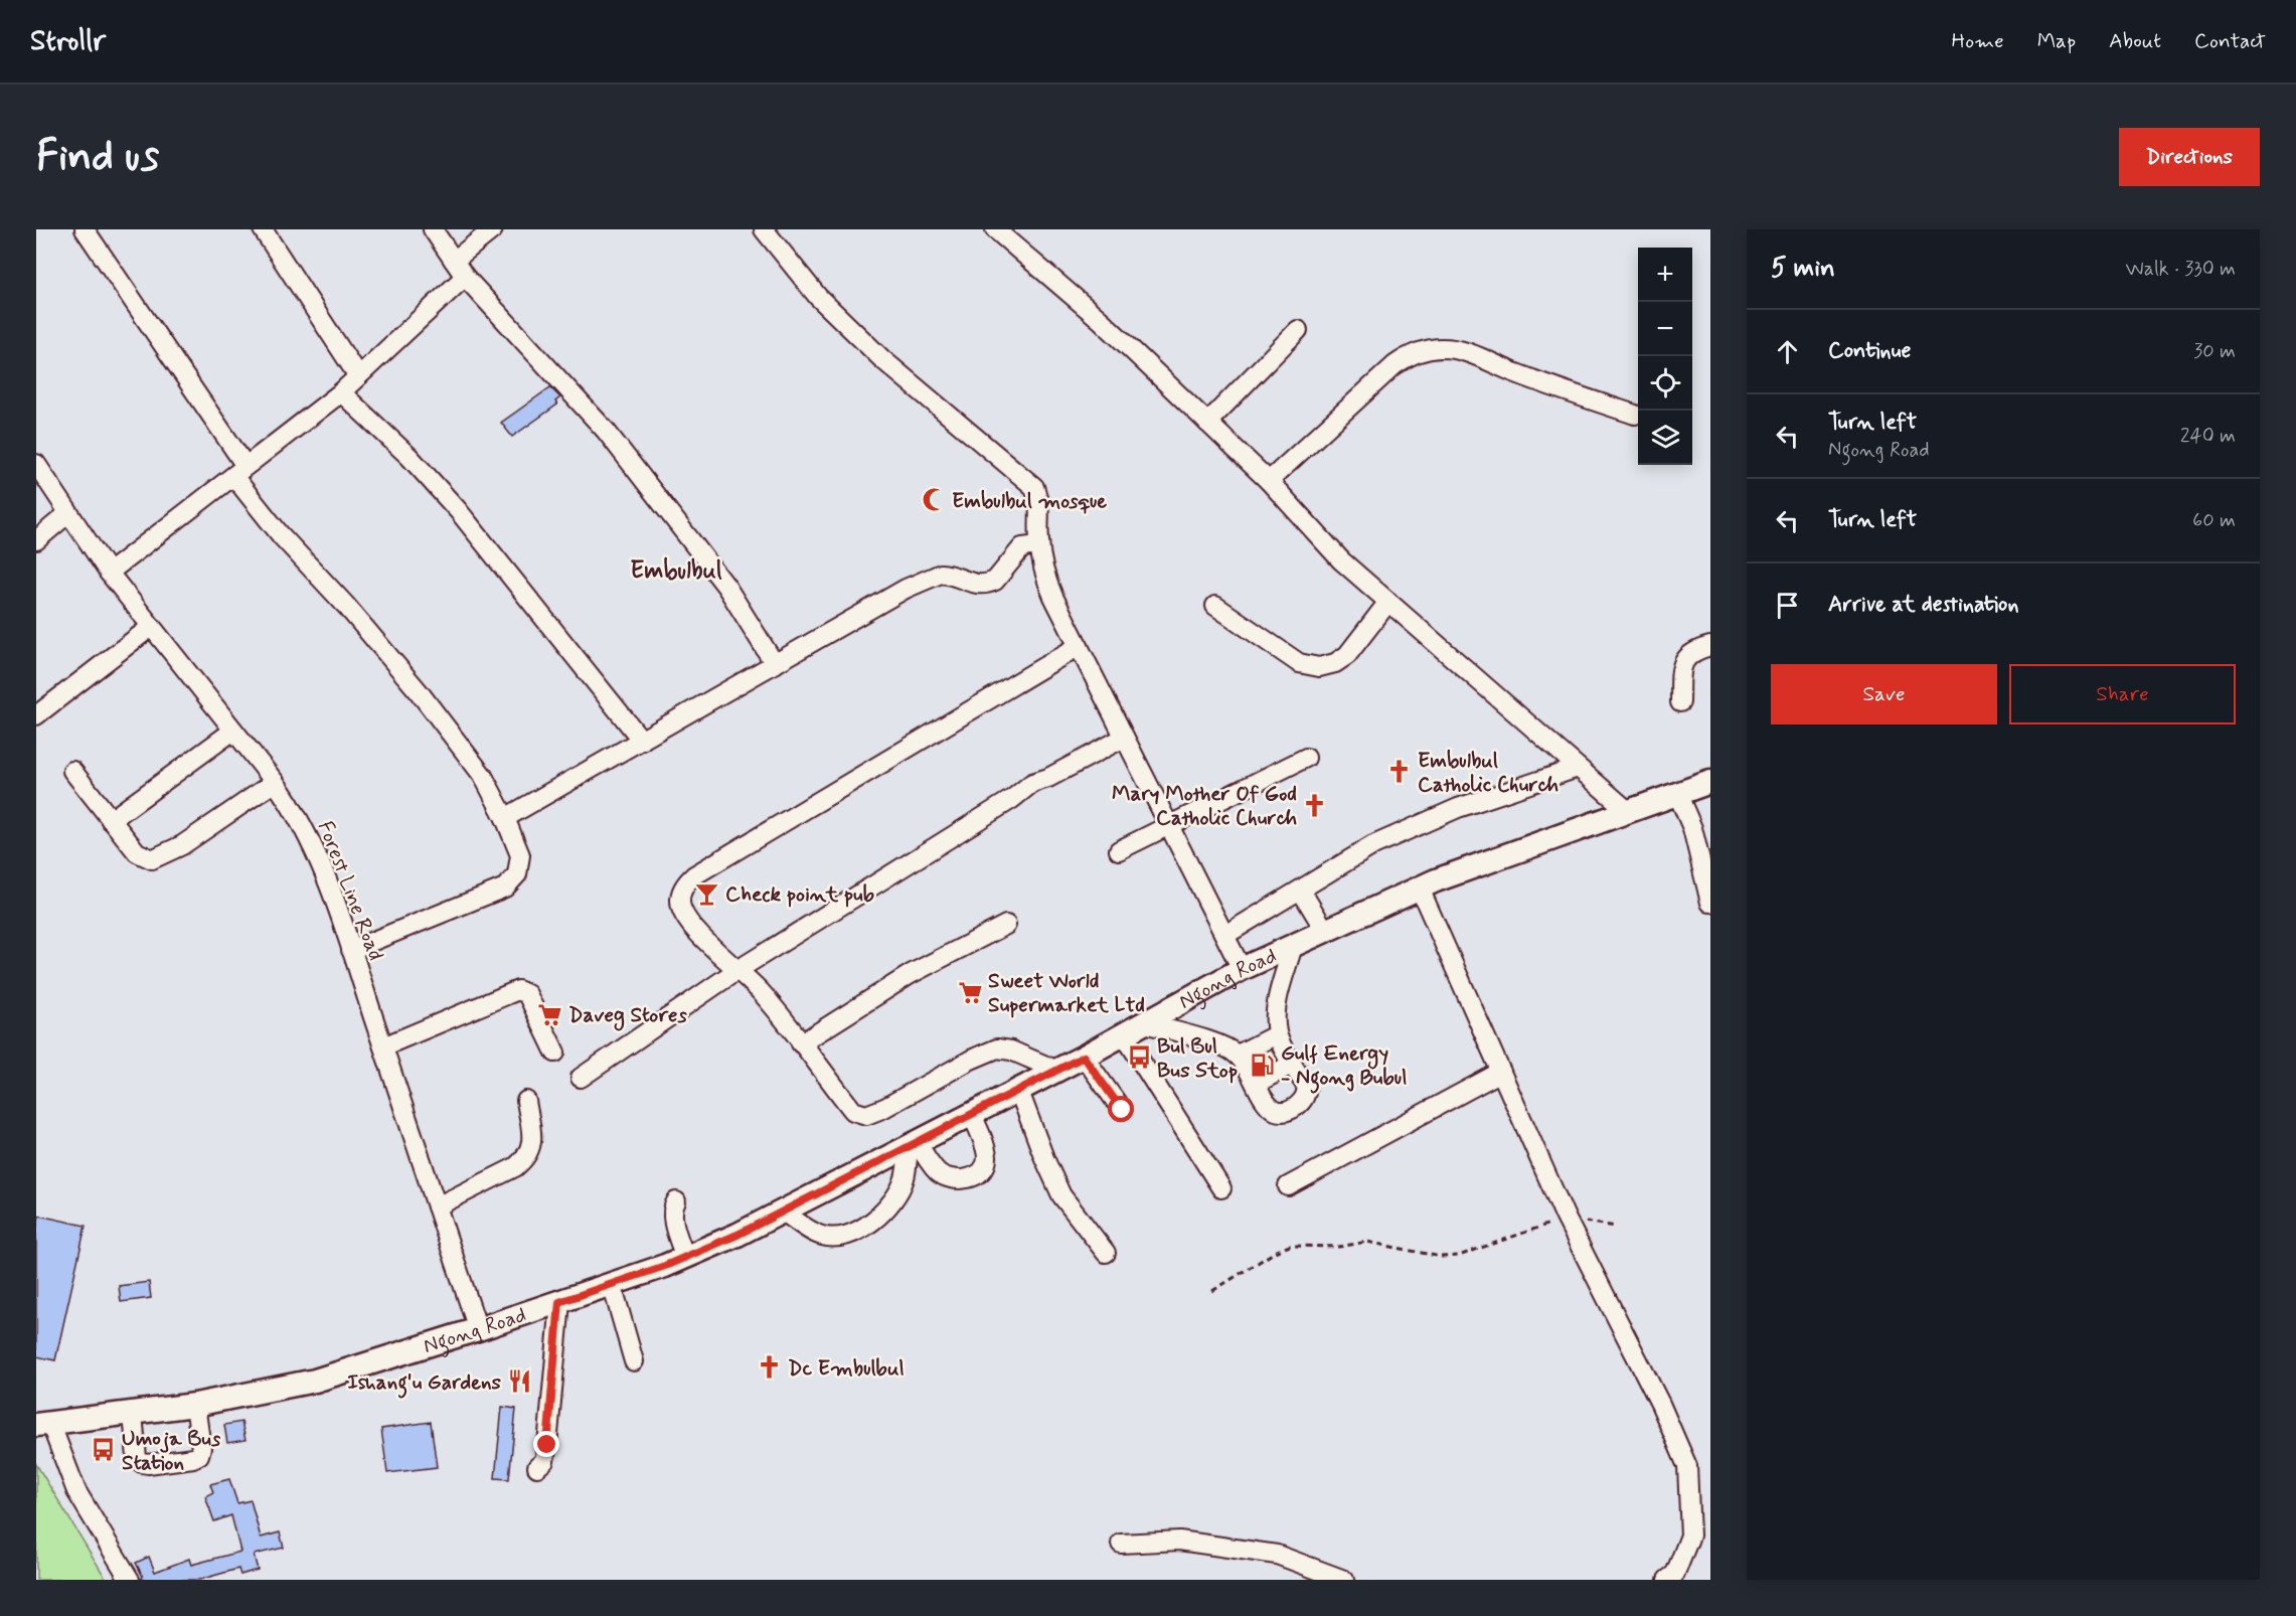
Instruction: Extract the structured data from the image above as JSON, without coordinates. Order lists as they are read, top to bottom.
{
  "streets": {
    "main road": ["Ngong Road"],
    "street": ["Forest Line Road"]
  },
  "crossings": [
    ["Forest Line Road", "Ngong Road"]
  ],
  "districts": ["Embulbul"],
  "places": {
    "mosque": ["Embulbul mosque"],
    "church": ["Embulbul Catholic Church", "Mary Mother Of God Catholic Church", "Dc Embulbul"],
    "bar": ["Check point pub"],
    "supermarket": ["Sweet World Supermarket Ltd", "Daveg Stores"],
    "bus stop": ["Bul Bul Bus Stop", "Umoja Bus Station"],
    "fuel station": ["Gulf Energy - Ngong Bubul"],
    "restaurant": ["Ishang'u Gardens"]
  },
  "page": {
    "header": "Strollr",
    "nav": [
      "Home",
      "Map",
      "About",
      "Contact"
    ],
    "buttons": [
      "Directions",
      ["Save", "Share"]
    ],
    "title": "Find us",
    "heading": ["5 min", "Walk · 330 m"],
    "map_buttons": ["+", "−"],
    "list": [
      ["Continue", "30 m"],
      ["Turn left", "Ngong Road", "240 m"],
      ["Turn left", "60 m"],
      "Arrive at destination"
    ]
  }
}
